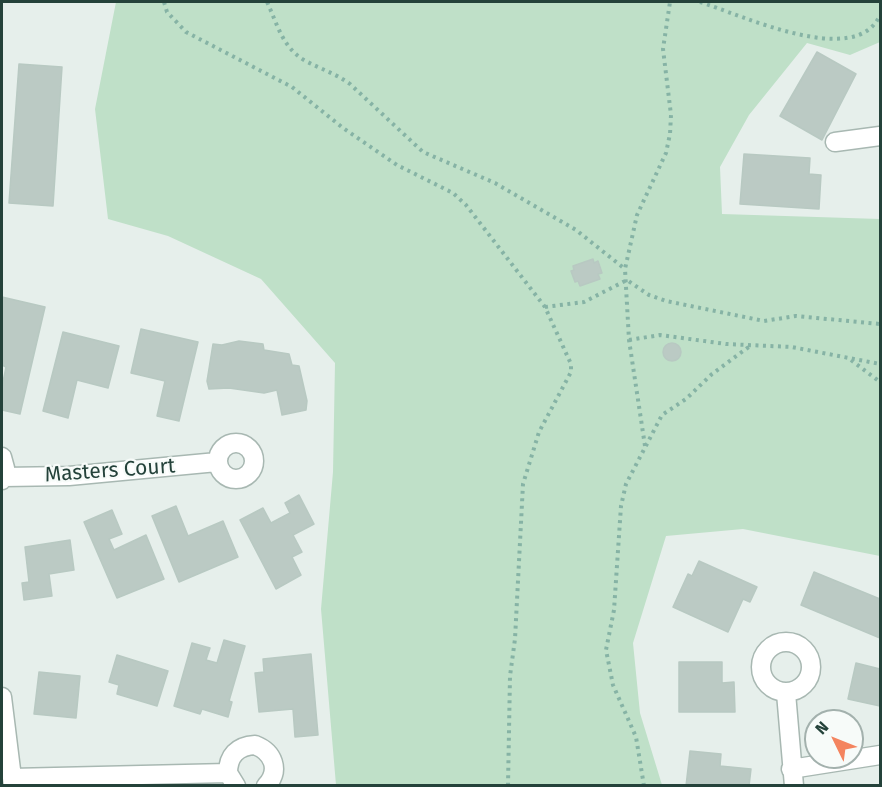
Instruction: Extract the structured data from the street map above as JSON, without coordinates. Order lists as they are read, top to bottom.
{
  "streets": {
    "street": ["Masters Court"]
  },
  "north": "top left"
}
